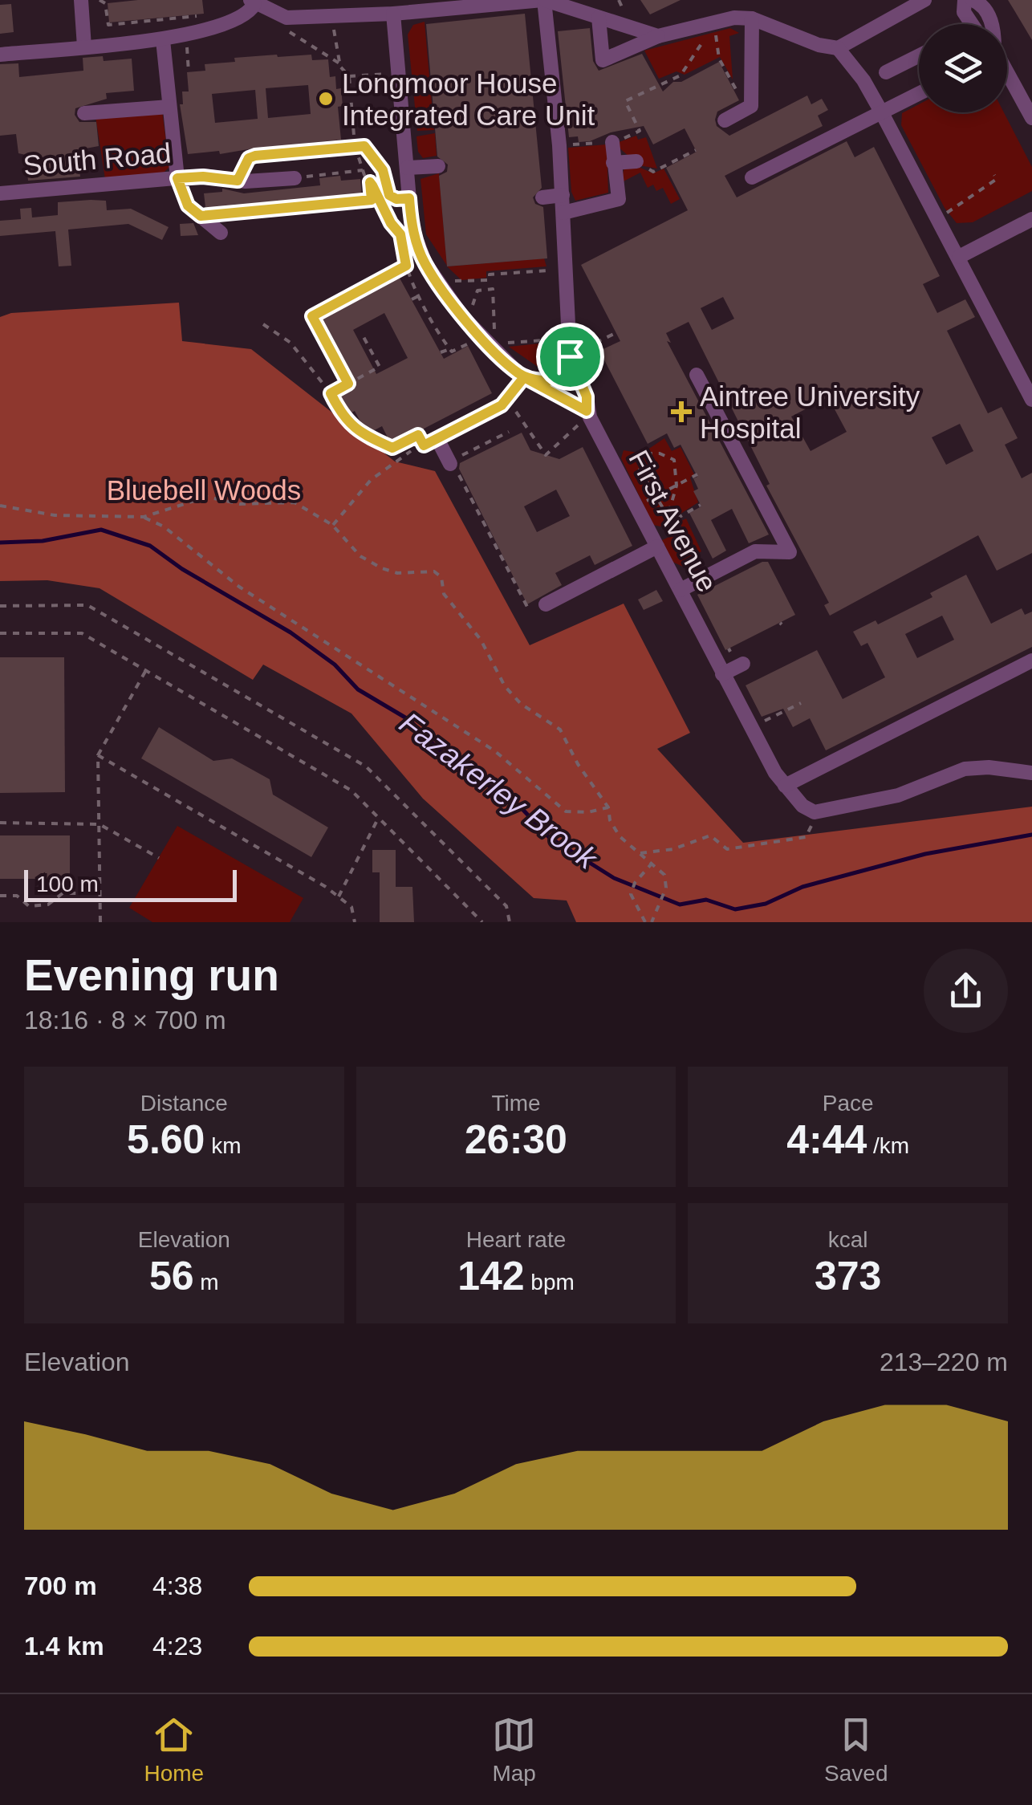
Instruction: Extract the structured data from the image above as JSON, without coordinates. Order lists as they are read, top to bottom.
{
  "streets": {
    "street": ["South Road", "First Avenue"]
  },
  "water": ["Fazakerley Brook"],
  "parks": ["Bluebell Woods"],
  "places": {
    "other": ["Longmoor House Integrated Care Unit"],
    "health": ["Aintree University Hospital"]
  },
  "scale_bar": "100 m",
  "page": {
    "scale": "100 m",
    "heading": ["Evening run", "18:16 · 8 × 700 m"],
    "stats": [
      ["Distance", "5.60 km"],
      ["Time", "26:30"],
      ["Pace", "4:44 /km"],
      ["Elevation", "56 m"],
      ["Heart rate", "142 bpm"],
      ["kcal", "373"]
    ],
    "chart": ["Elevation", "213–220 m"],
    "list": [
      {
        "name": "700 m",
        "note": "4:38"
      },
      {
        "name": "1.4 km",
        "note": "4:23"
      }
    ],
    "tabs": ["Home", "Map", "Saved"]
  }
}
